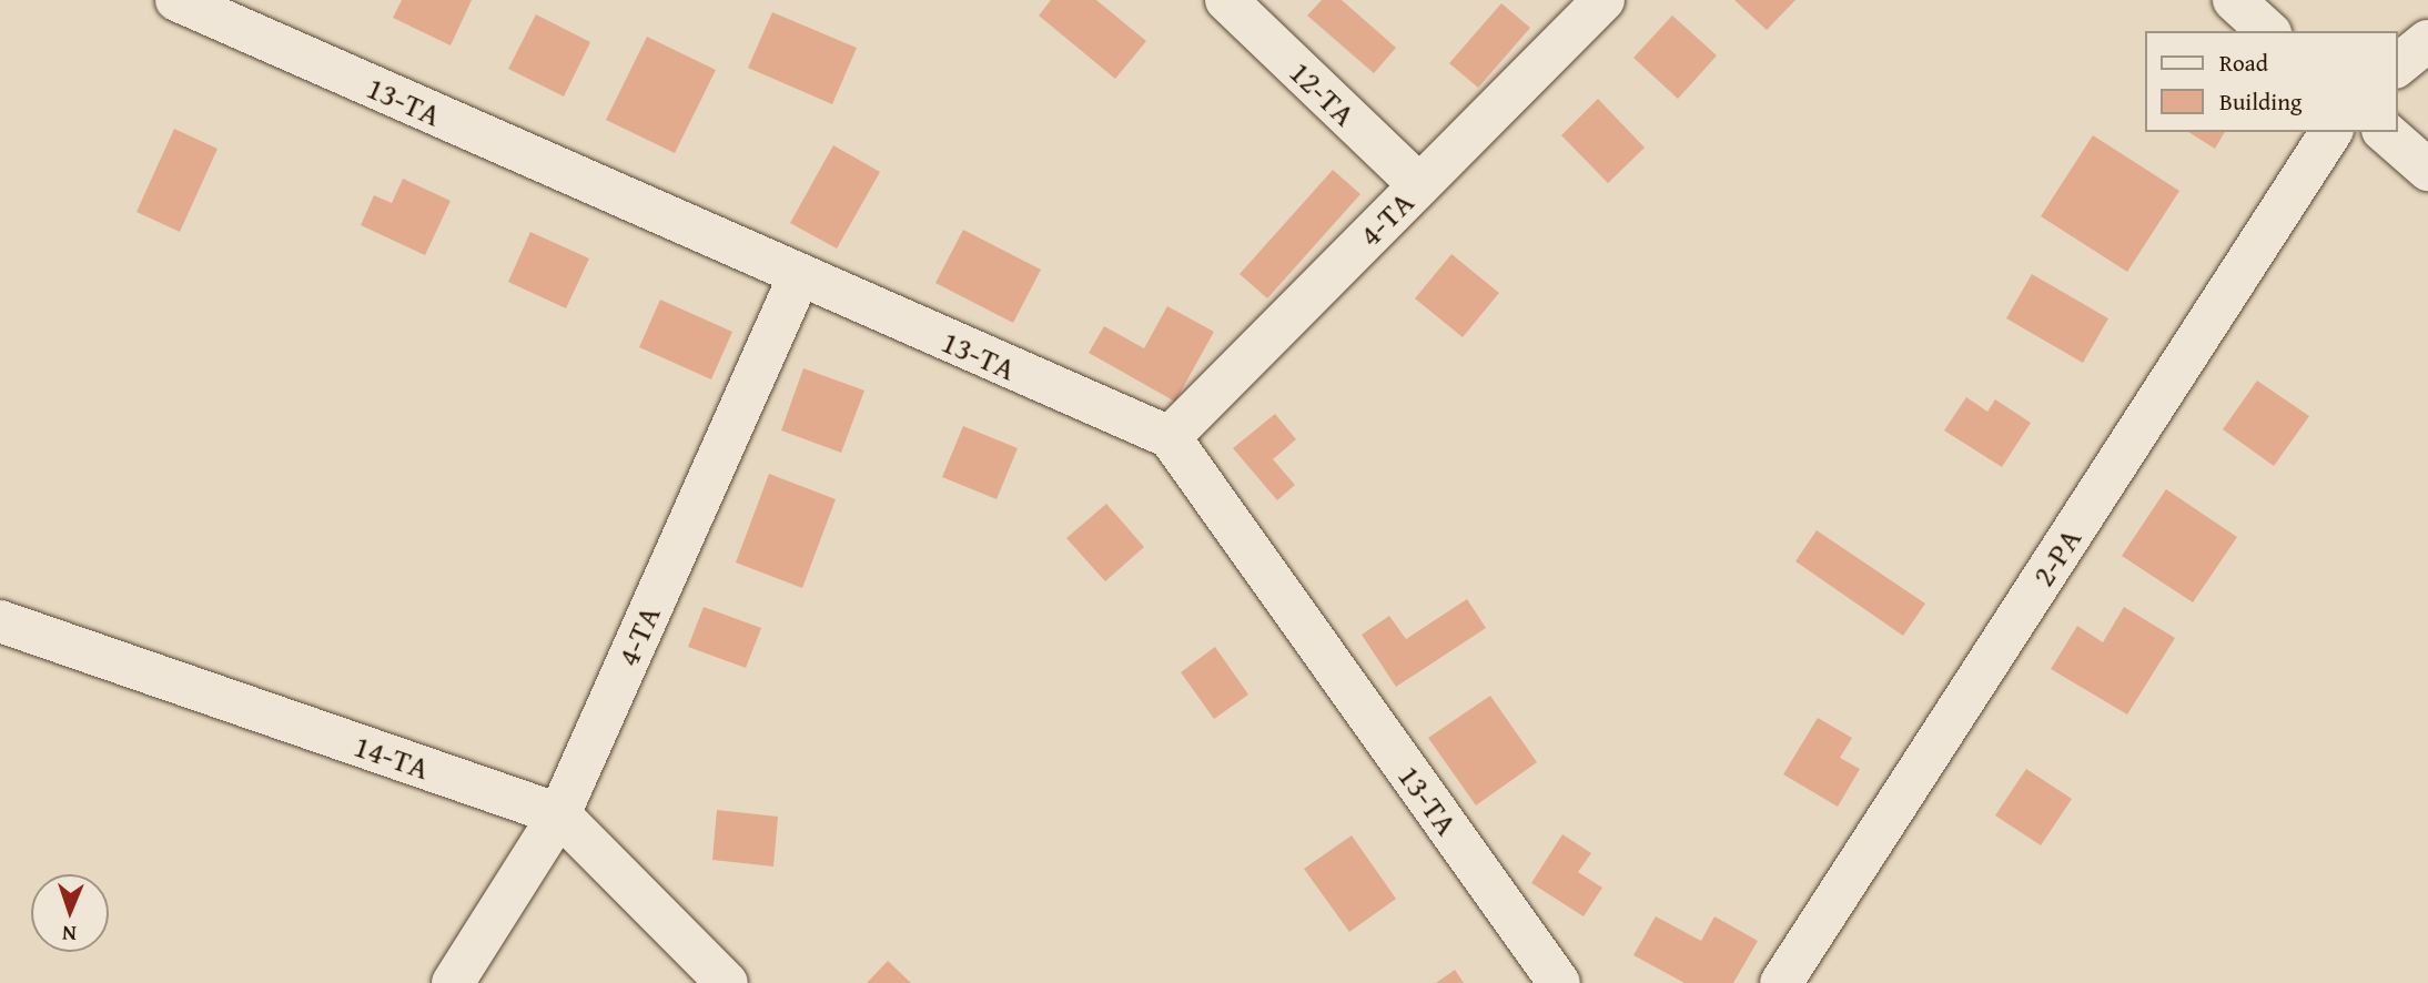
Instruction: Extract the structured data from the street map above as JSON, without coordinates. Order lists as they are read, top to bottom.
{
  "streets": {
    "street": [
      "12-ТА",
      "13-ТА",
      "4-ТА",
      "2-РА",
      "14-ТА"
    ]
  },
  "crossings": [
    ["12-ТА", "4-ТА"],
    ["13-ТА", "4-ТА"],
    ["4-ТА", "14-ТА"]
  ],
  "legend": ["Road", "Building"],
  "north": "bottom"
}
